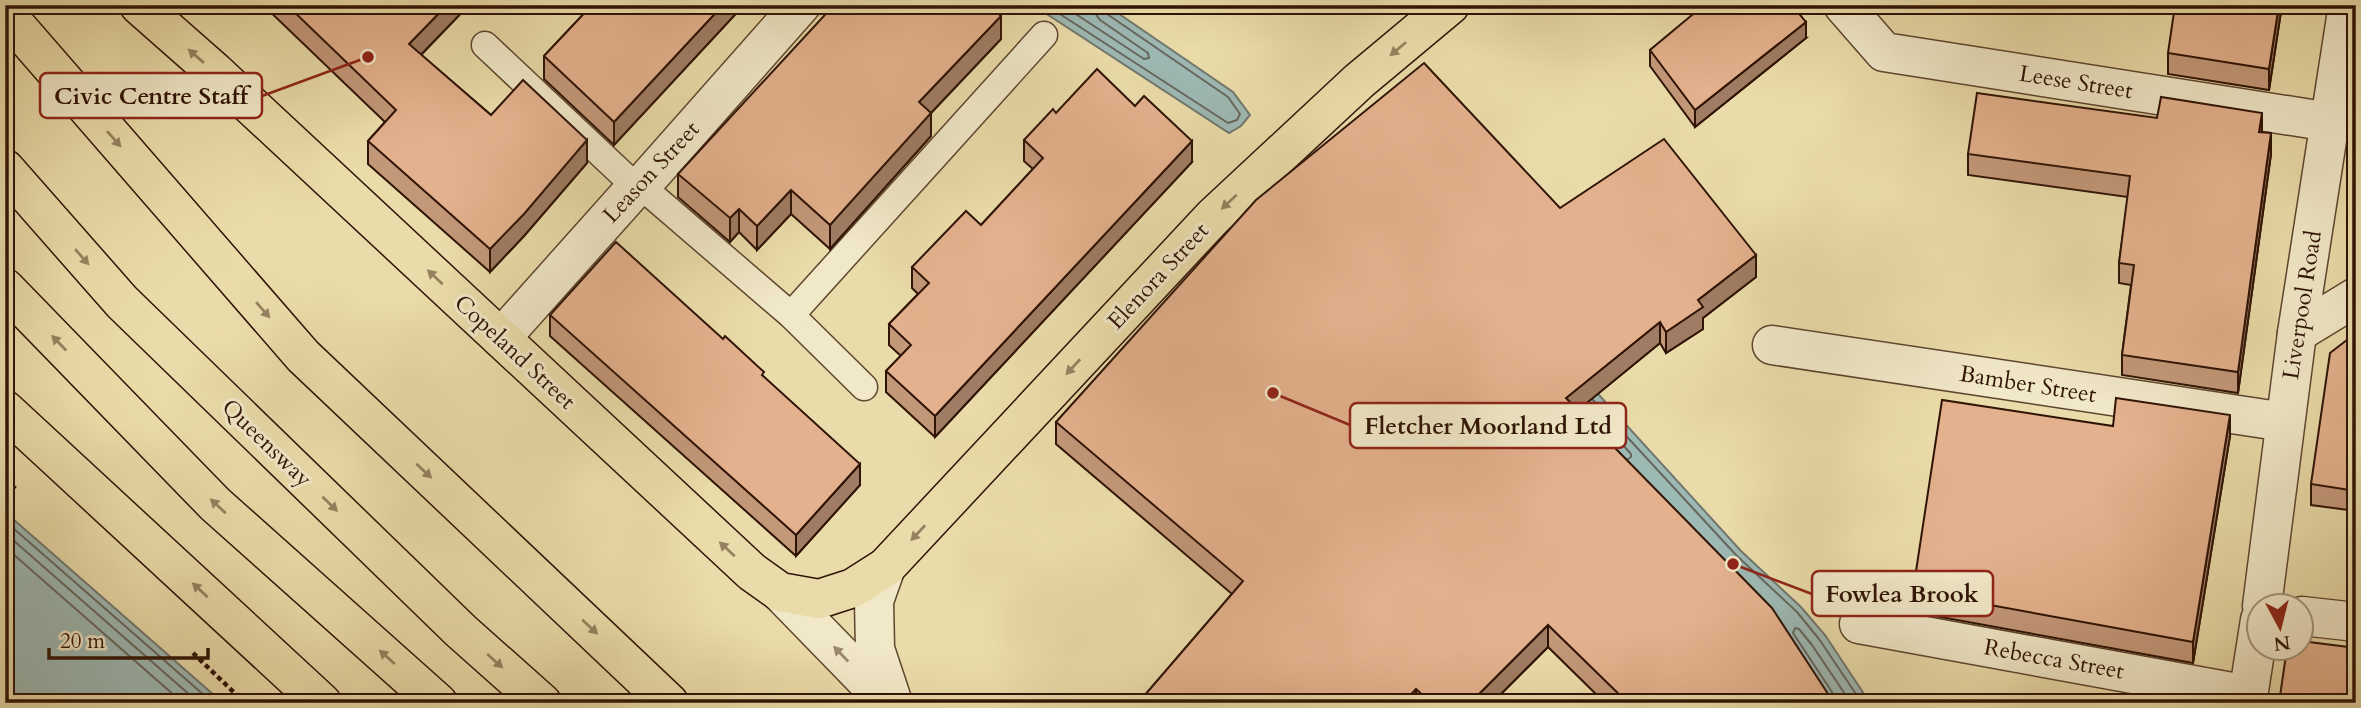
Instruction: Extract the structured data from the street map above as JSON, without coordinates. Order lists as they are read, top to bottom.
{
  "streets": {
    "main road": ["Elenora Street", "Copeland Street", "Queensway"],
    "street": [
      "Leese Street",
      "Leason Street",
      "Liverpool Road",
      "Bamber Street",
      "Rebecca Street"
    ]
  },
  "crossings": [
    ["Leese Street", "Liverpool Road"],
    ["Leason Street", "Copeland Street"],
    ["Elenora Street", "Copeland Street"],
    ["Liverpool Road", "Bamber Street"]
  ],
  "one_way": ["Elenora Street"],
  "places": ["Civic Centre Staff", "Fletcher Moorland Ltd", "Fowlea Brook"],
  "scale_bar": "20 m",
  "north": "bottom"
}
